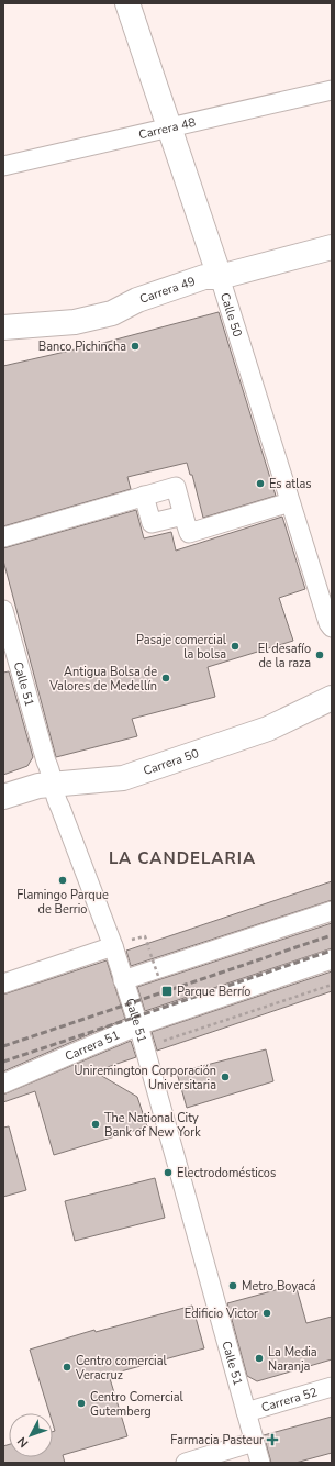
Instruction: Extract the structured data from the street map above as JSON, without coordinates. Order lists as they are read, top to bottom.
{
  "streets": {
    "street": [
      "Carrera 48",
      "Carrera 49",
      "Calle 50",
      "Calle 51",
      "Carrera 50",
      "Carrera 51",
      "Carrera 52"
    ]
  },
  "crossings": [
    ["Carrera 48", "Calle 50"],
    ["Carrera 49", "Calle 50"],
    ["Calle 51", "Carrera 50"],
    ["Calle 51", "Carrera 51"],
    ["Calle 51", "Carrera 52"]
  ],
  "districts": ["LA CANDELARIA"],
  "places": {
    "other": [
      "Banco Pichincha",
      "Es atlas",
      "Pasaje comercial la bolsa",
      "El desafío de la raza",
      "Antigua Bolsa de Valores de Medellín",
      "Flamingo Parque de Berrio",
      "Uniremington Corporación Universitaria",
      "The National City Bank of New York",
      "Electrodomésticos",
      "Metro Boyacá",
      "Edificio Victor",
      "La Media Naranja",
      "Centro comercial Veracruz",
      "Centro Comercial Gutemberg"
    ],
    "transit": ["Parque Berrío"],
    "health": ["Farmacia Pasteur"]
  },
  "north": "bottom left"
}
